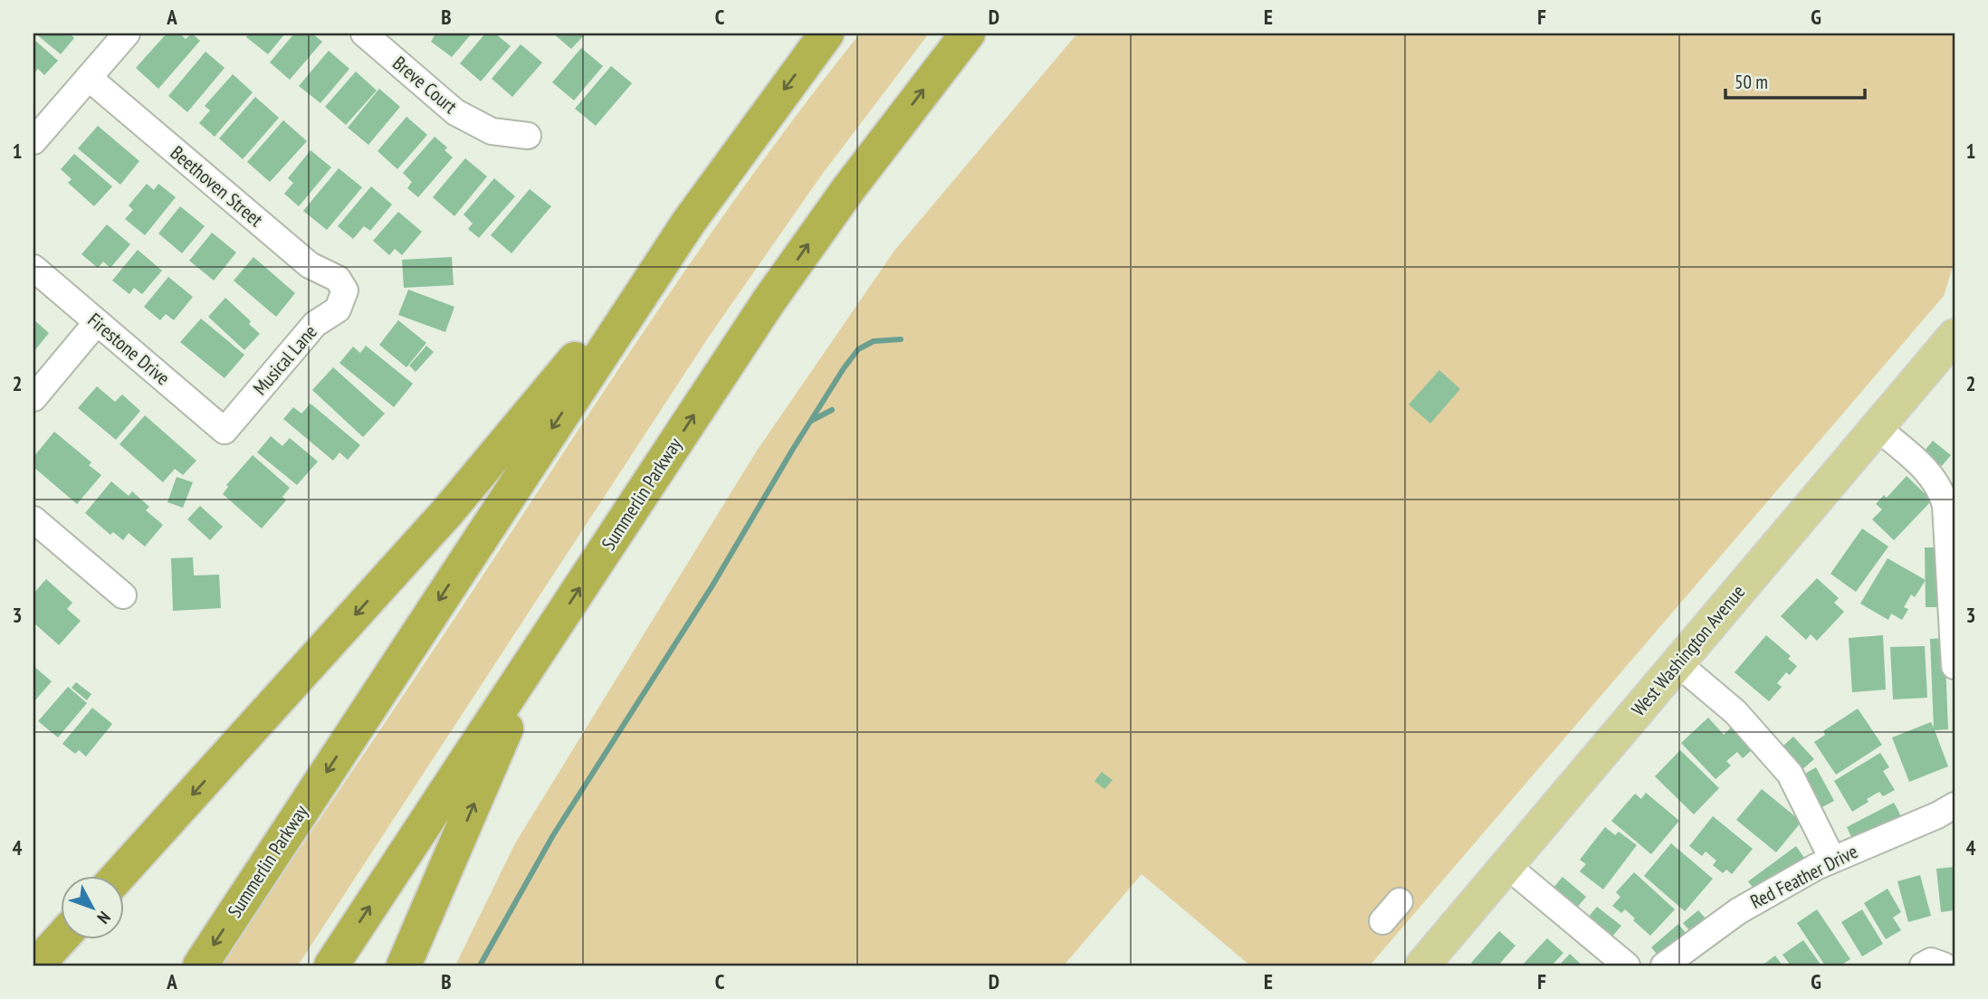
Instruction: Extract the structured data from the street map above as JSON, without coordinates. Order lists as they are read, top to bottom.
{
  "streets": {
    "highway": ["Summerlin Parkway"],
    "main road": ["West Washington Avenue"],
    "street": [
      "Breve Court",
      "Beethoven Street",
      "Firestone Drive",
      "Musical Lane",
      "Red Feather Drive"
    ]
  },
  "crossings": [
    ["Beethoven Street", "Musical Lane"],
    ["Firestone Drive", "Musical Lane"]
  ],
  "scale_bar": "50 m",
  "north": "bottom right",
  "grid": {
    "columns": [
      "A",
      "B",
      "C",
      "D",
      "E",
      "F",
      "G"
    ],
    "rows": [
      "1",
      "2",
      "3",
      "4"
    ]
  }
}
